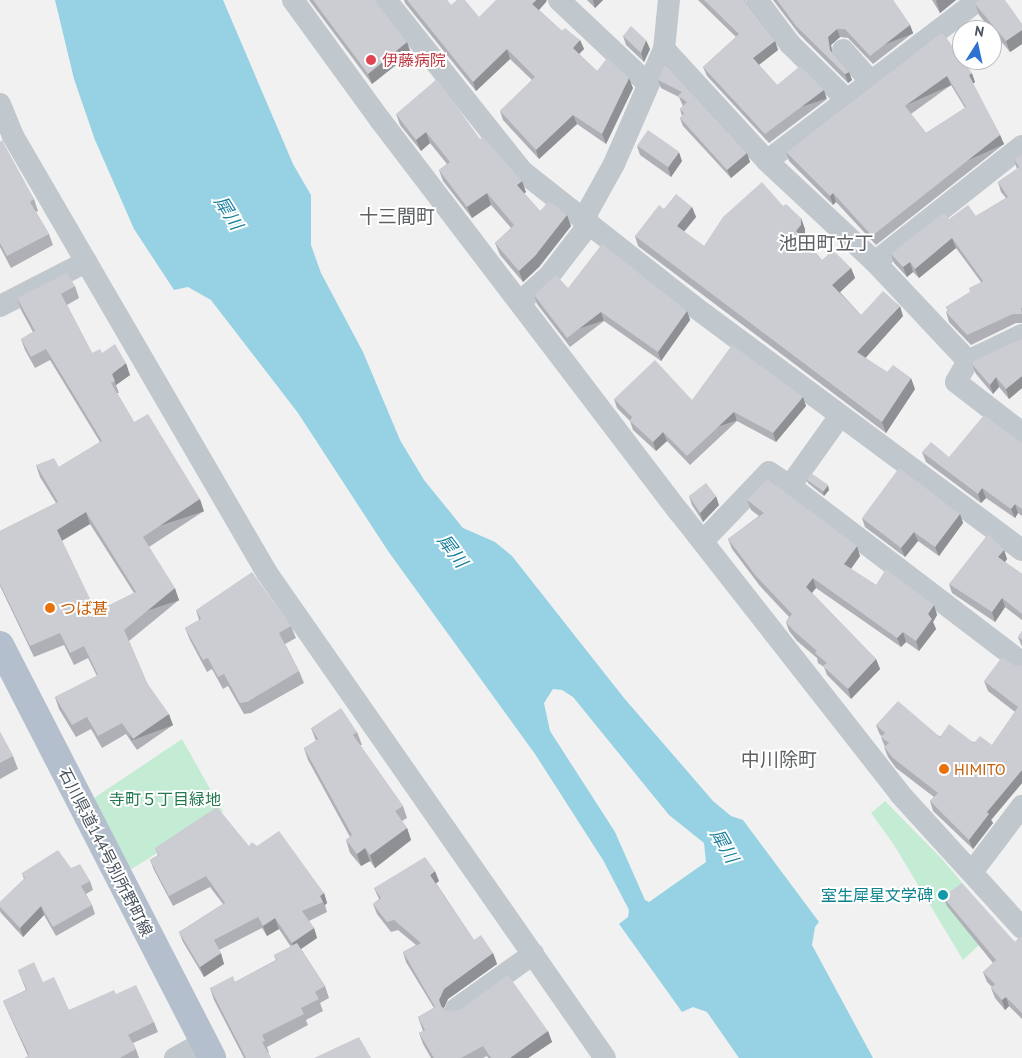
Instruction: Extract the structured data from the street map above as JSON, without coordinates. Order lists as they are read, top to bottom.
{
  "streets": {
    "main road": ["石川県道144号別所野町線"]
  },
  "districts": ["十三間町", "池田町立丁", "中川除町"],
  "water": ["犀川"],
  "parks": ["寺町５丁目緑地"],
  "places": [
    "伊藤病院",
    "つば甚",
    "HIMITO",
    "室生犀星文学碑"
  ],
  "north": "top"
}
